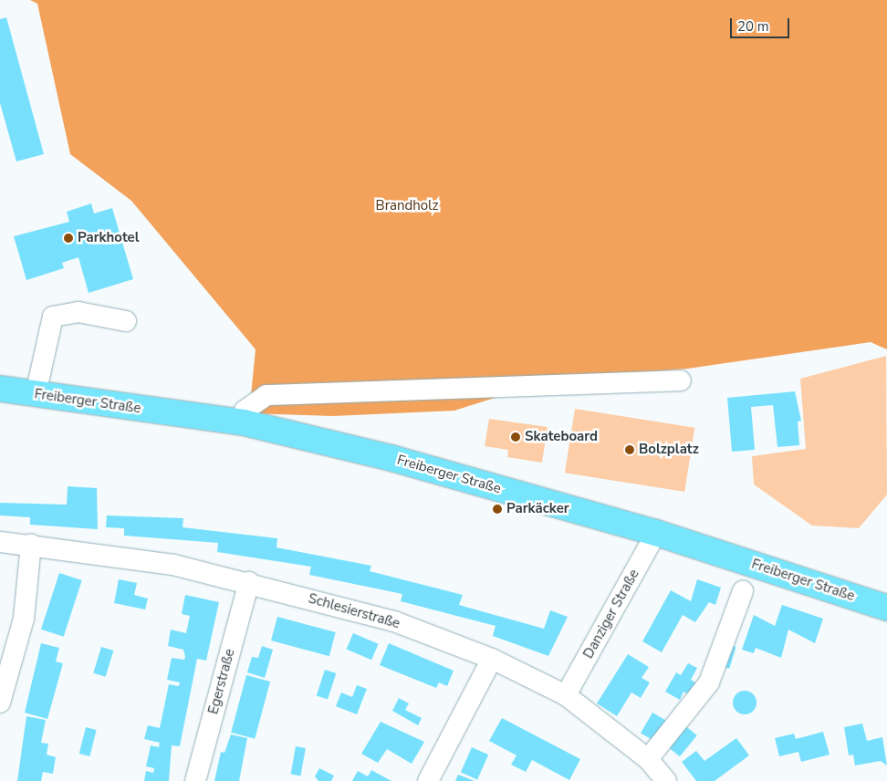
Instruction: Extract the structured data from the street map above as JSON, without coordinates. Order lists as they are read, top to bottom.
{
  "streets": {
    "main road": ["Freiberger Straße"],
    "street": ["Schlesierstraße", "Danziger Straße", "Egerstraße"]
  },
  "crossings": [
    ["Freiberger Straße", "Danziger Straße"],
    ["Schlesierstraße", "Danziger Straße"],
    ["Schlesierstraße", "Egerstraße"]
  ],
  "parks": ["Brandholz"],
  "places": [
    "Parkhotel",
    "Skateboard",
    "Bolzplatz",
    "Parkäcker"
  ],
  "scale_bar": "20 m"
}
